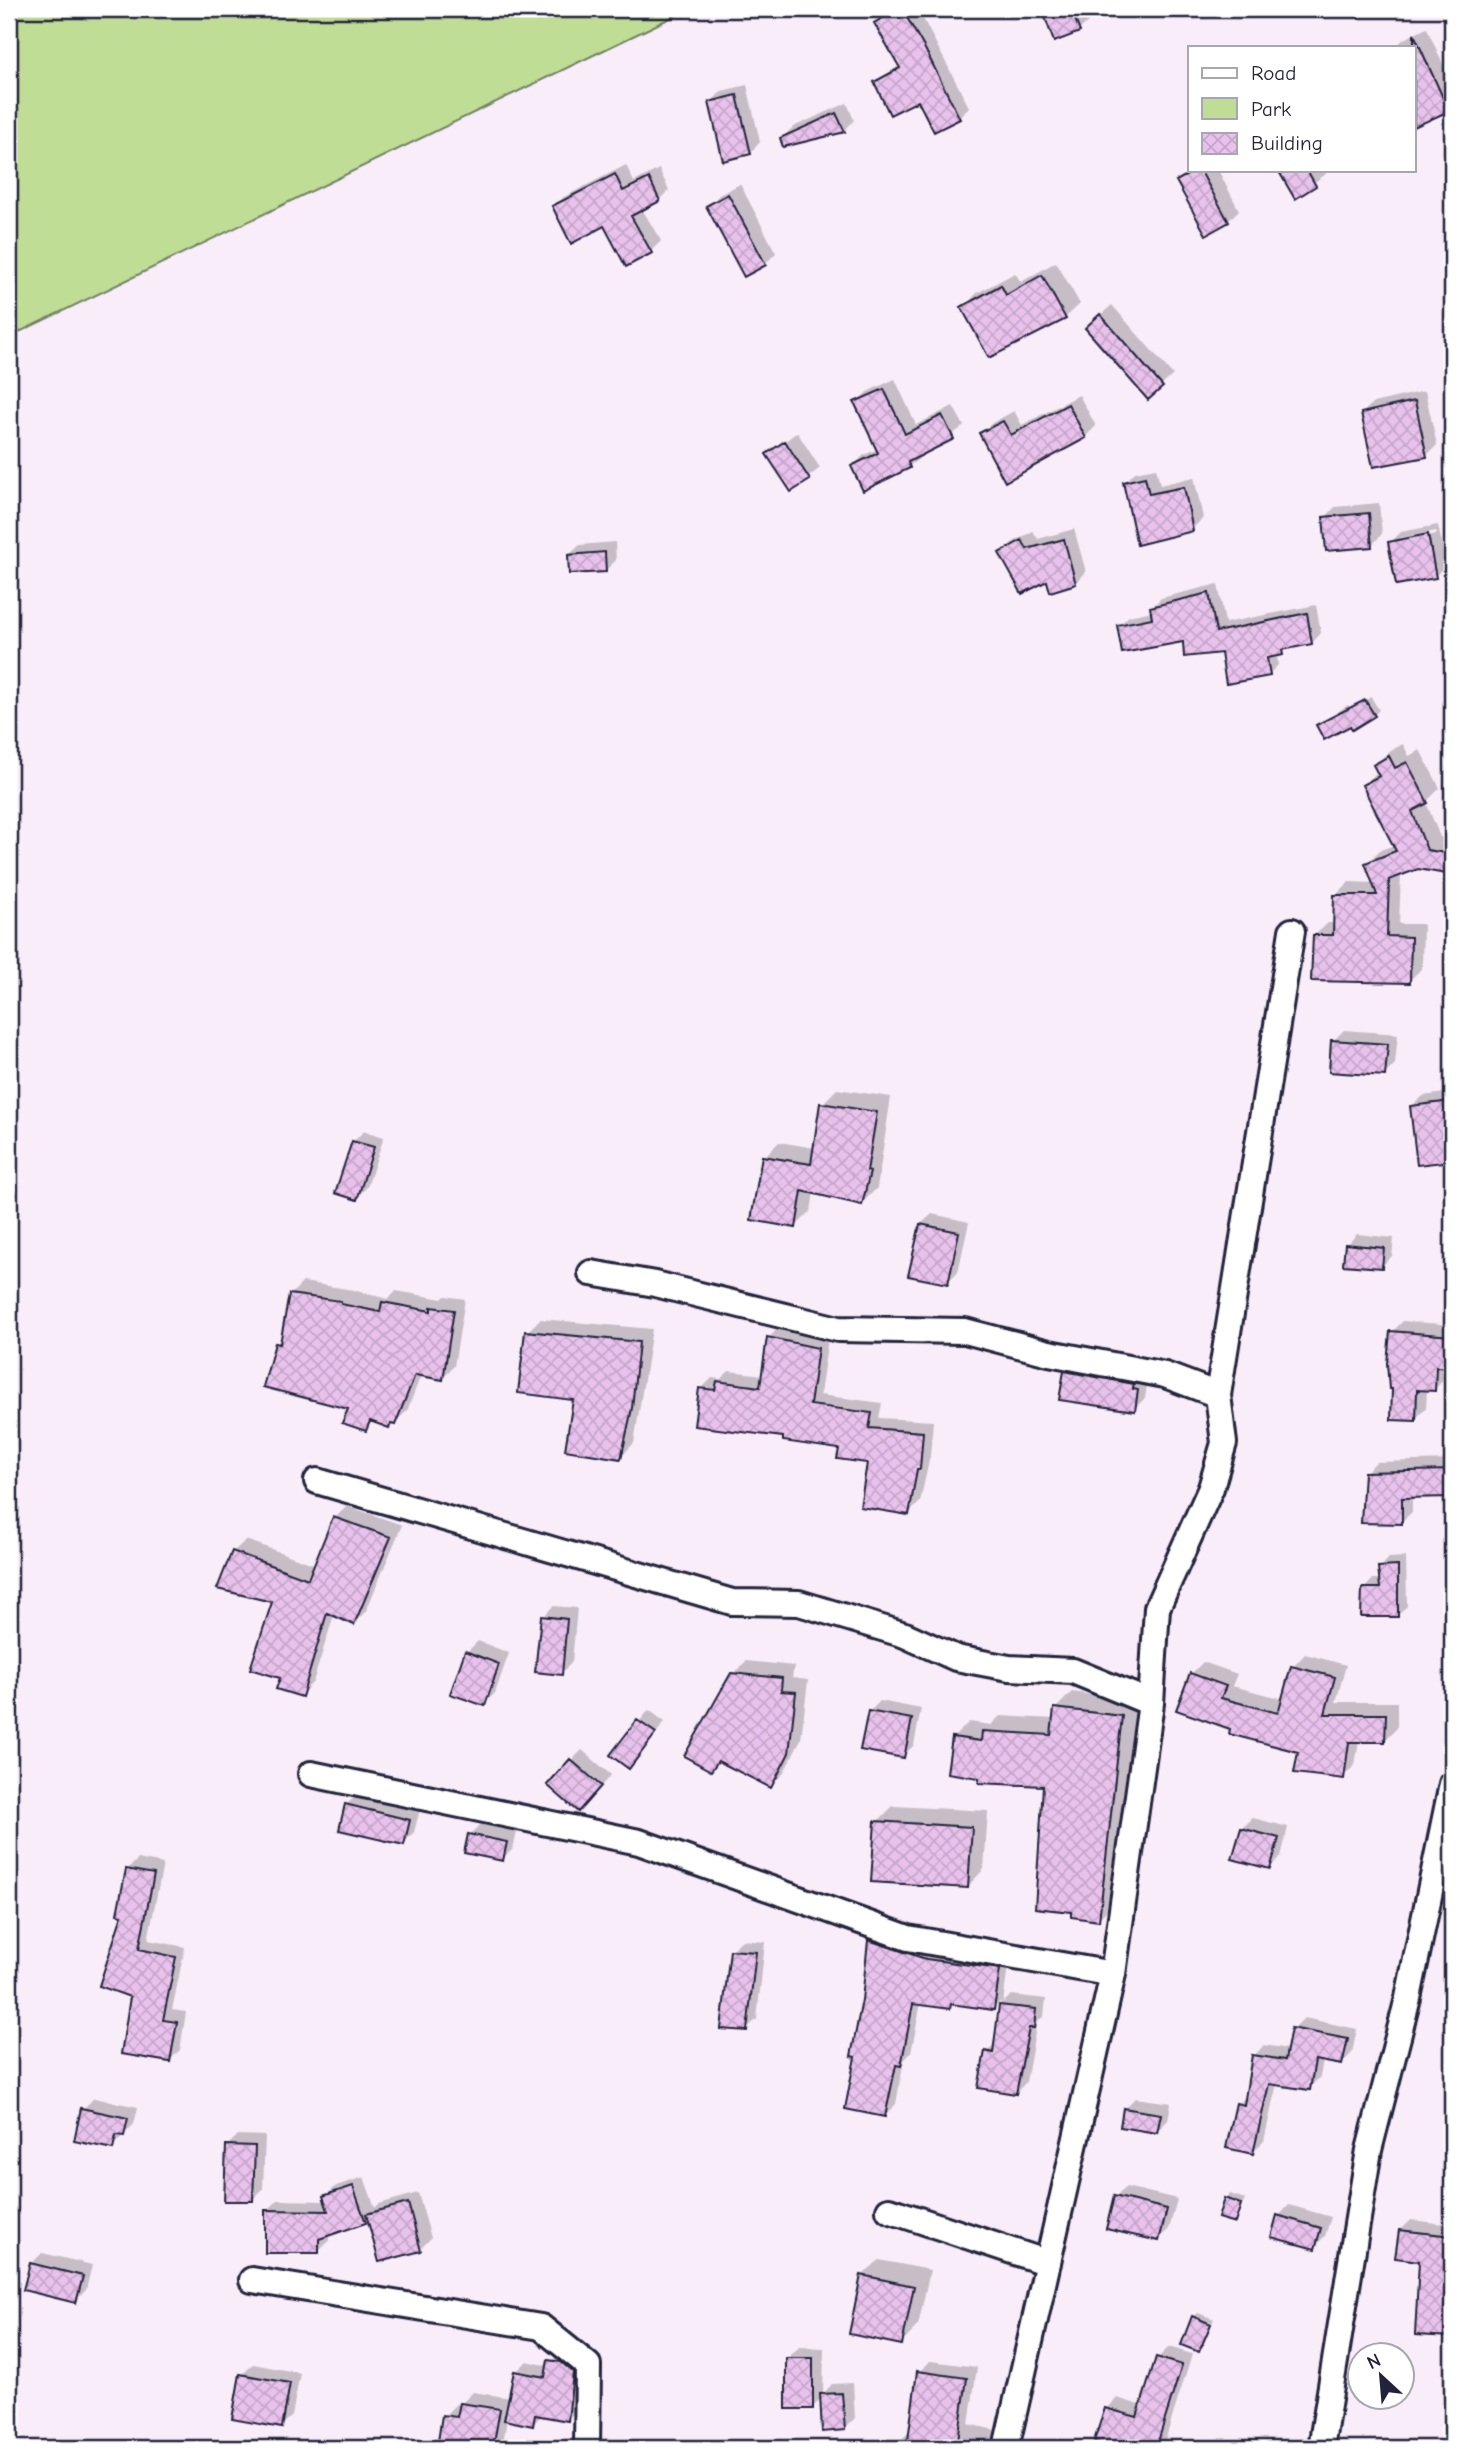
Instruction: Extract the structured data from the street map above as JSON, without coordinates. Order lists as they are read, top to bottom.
{
  "legend": ["Road", "Park", "Building"],
  "north": "top left"
}
